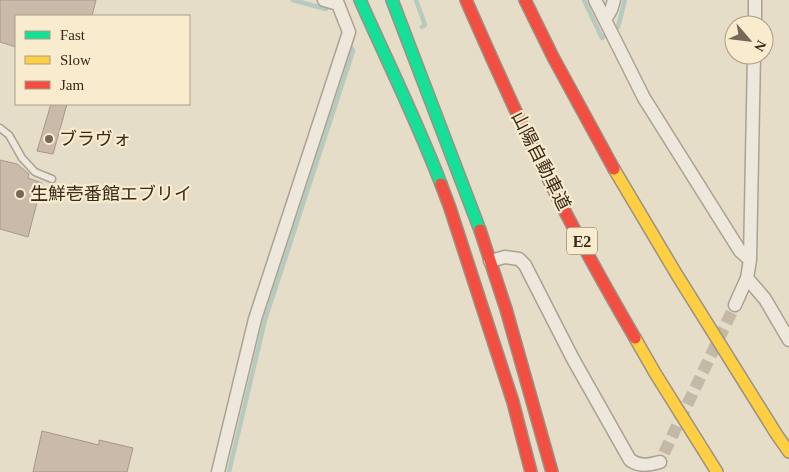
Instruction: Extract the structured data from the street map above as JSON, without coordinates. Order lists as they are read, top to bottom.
{
  "streets": {
    "main road": ["山陽自動車道", "E2"]
  },
  "places": ["ブラヴォ", "生鮮壱番館エブリイ"],
  "legend": ["Fast", "Slow", "Jam"],
  "north": "bottom right"
}
